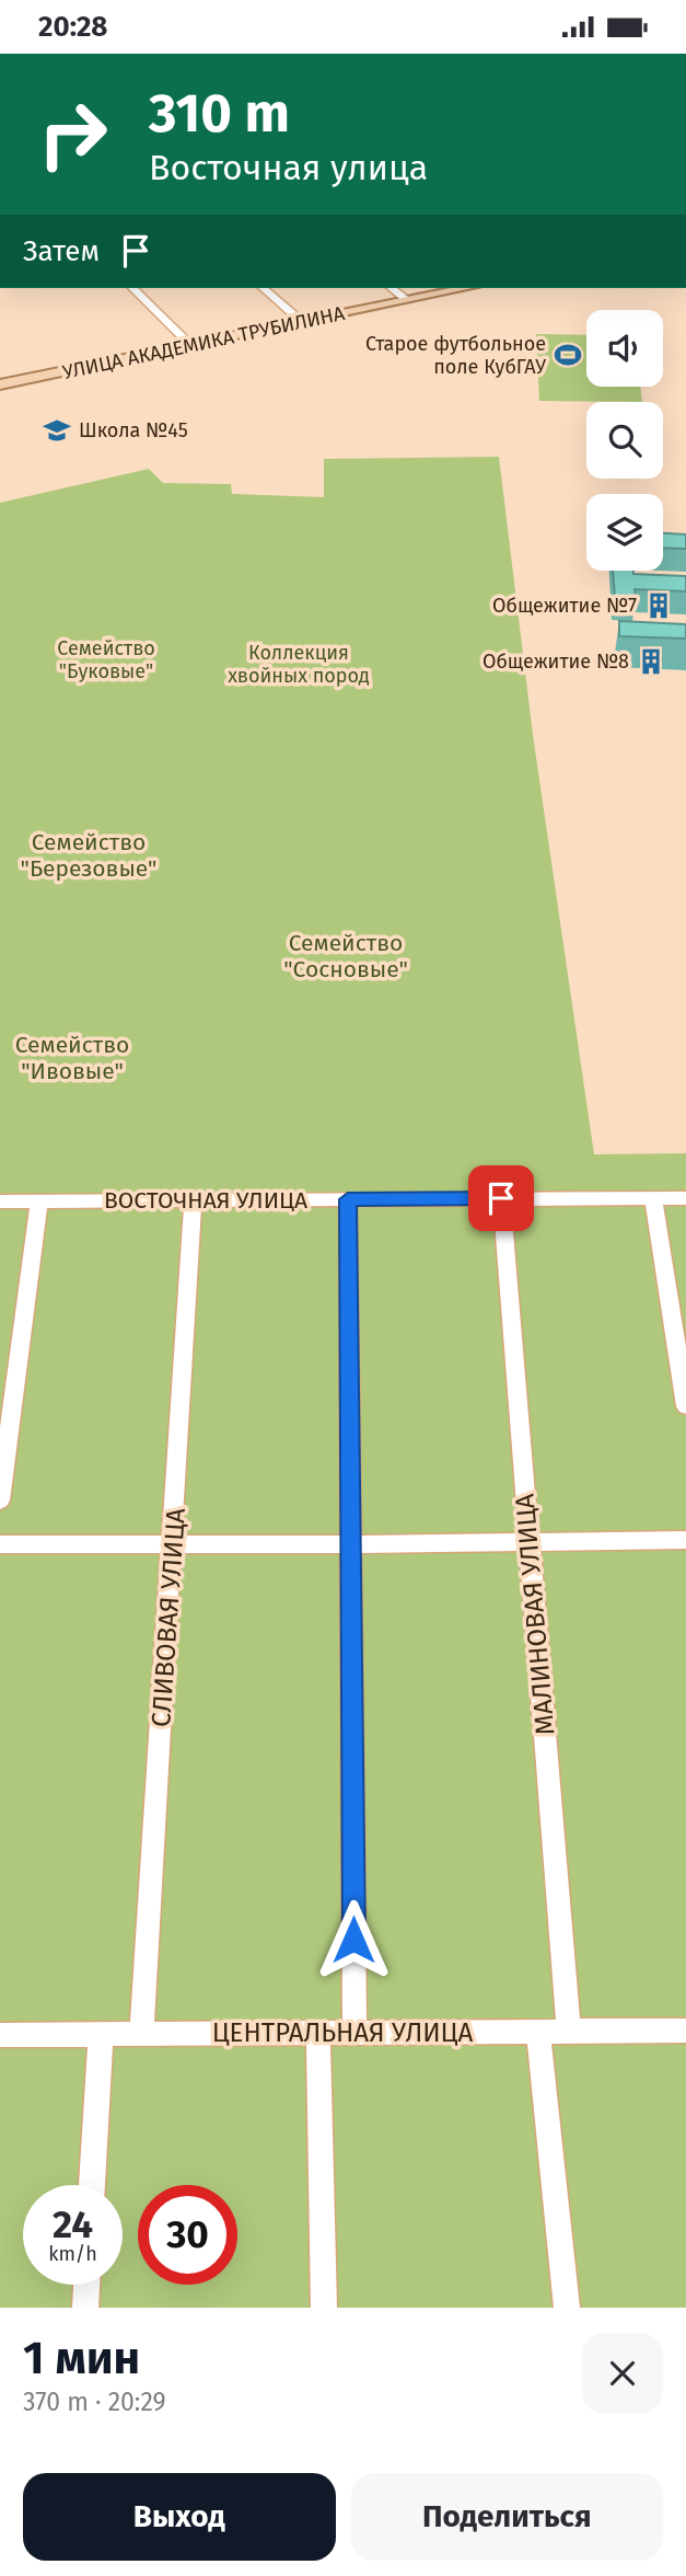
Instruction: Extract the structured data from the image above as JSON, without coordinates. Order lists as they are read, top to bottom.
{
  "streets": {
    "main road": ["УЛИЦА АКАДЕМИКА ТРУБИЛИНА"],
    "street": [
      "ВОСТОЧНАЯ УЛИЦА",
      "МАЛИНОВАЯ УЛИЦА",
      "СЛИВОВАЯ УЛИЦА",
      "ЦЕНТРАЛЬНАЯ УЛИЦА"
    ]
  },
  "crossings": [
    ["ВОСТОЧНАЯ УЛИЦА", "МАЛИНОВАЯ УЛИЦА"],
    ["ВОСТОЧНАЯ УЛИЦА", "СЛИВОВАЯ УЛИЦА"],
    ["МАЛИНОВАЯ УЛИЦА", "ЦЕНТРАЛЬНАЯ УЛИЦА"],
    ["СЛИВОВАЯ УЛИЦА", "ЦЕНТРАЛЬНАЯ УЛИЦА"]
  ],
  "parks": [
    "Семейство \"Буковые\"",
    "Коллекция хвойных пород",
    "Семейство \"Березовые\"",
    "Семейство \"Сосновые\"",
    "Семейство \"Ивовые\""
  ],
  "places": {
    "sports": ["Старое футбольное поле КубГАУ"],
    "school or university": ["Школа №45"],
    "building": ["Общежитие №7", "Общежитие №8"]
  },
  "page": {
    "status": "20:28",
    "turn": ["310 m", "Восточная улица"],
    "then": "Затем",
    "speed": "24 km/h",
    "limit": "30",
    "heading": ["1 мин", "370 m · 20:29"],
    "buttons": ["Выход", "Поделиться"]
  }
}
